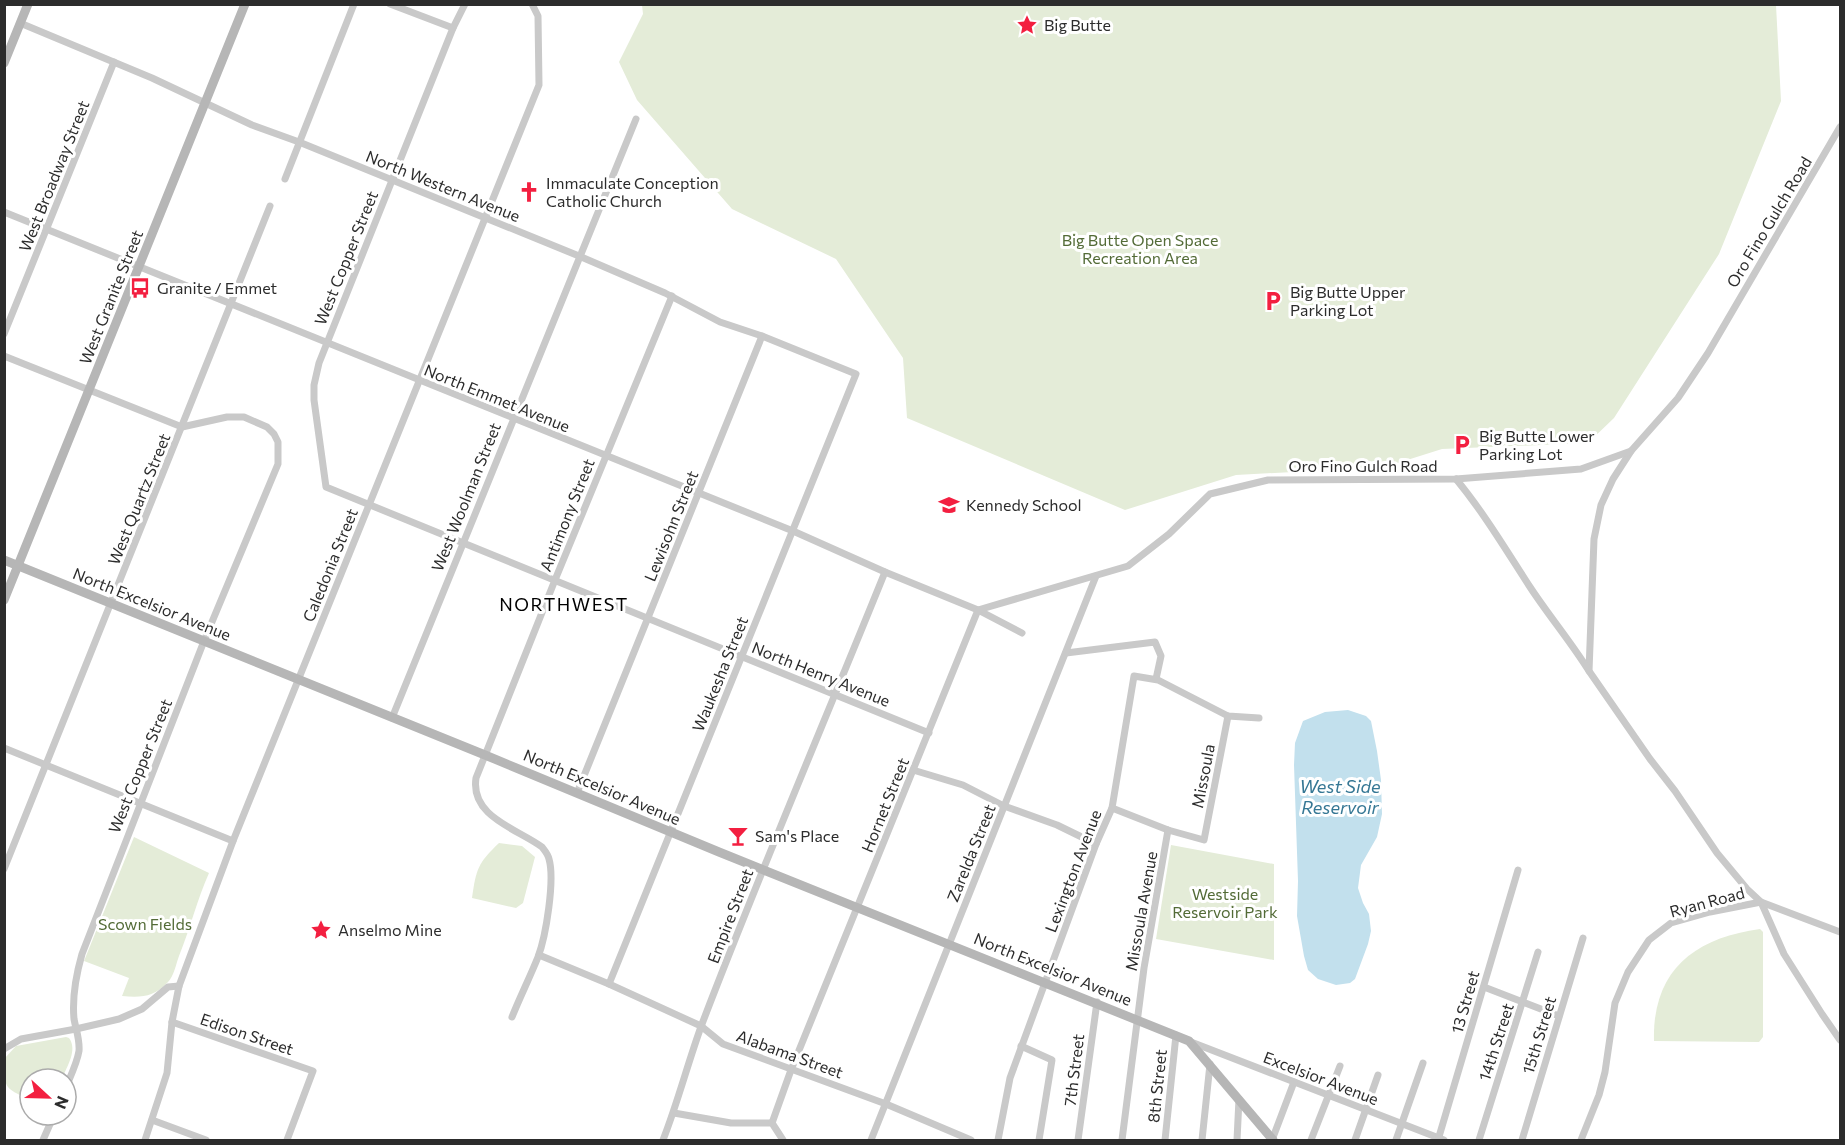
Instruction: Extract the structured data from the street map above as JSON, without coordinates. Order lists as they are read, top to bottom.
{
  "streets": {
    "street": [
      "West Broadway Street",
      "North Western Avenue",
      "Oro Fino Gulch Road",
      "West Copper Street",
      "West Granite Street",
      "North Emmet Avenue",
      "West Woolman Street",
      "West Quartz Street",
      "Antimony Street",
      "Lewisohn Street",
      "Caledonia Street",
      "North Excelsior Avenue",
      "Waukesha Street",
      "North Henry Avenue",
      "Missoula",
      "Hornet Street",
      "Zarelda Street",
      "Lexington Avenue",
      "Ryan Road",
      "Missoula Avenue",
      "Empire Street",
      "13 Street",
      "Edison Street",
      "15th Street",
      "14th Street",
      "Alabama Street",
      "7th Street",
      "Excelsior Avenue",
      "8th Street"
    ]
  },
  "crossings": [
    ["West Broadway Street", "North Western Avenue"],
    ["West Broadway Street", "North Emmet Avenue"],
    ["North Western Avenue", "West Copper Street"],
    ["North Western Avenue", "West Granite Street"],
    ["North Western Avenue", "West Woolman Street"],
    ["North Western Avenue", "Antimony Street"],
    ["North Western Avenue", "Lewisohn Street"],
    ["North Western Avenue", "Caledonia Street"],
    ["North Western Avenue", "Waukesha Street"],
    ["Oro Fino Gulch Road", "Zarelda Street"],
    ["West Copper Street", "North Emmet Avenue"],
    ["West Copper Street", "West Quartz Street"],
    ["West Copper Street", "Caledonia Street"],
    ["West Copper Street", "North Excelsior Avenue"],
    ["West Copper Street", "North Henry Avenue"],
    ["West Granite Street", "North Emmet Avenue"],
    ["West Granite Street", "North Excelsior Avenue"],
    ["North Emmet Avenue", "West Woolman Street"],
    ["North Emmet Avenue", "West Quartz Street"],
    ["North Emmet Avenue", "Antimony Street"],
    ["North Emmet Avenue", "Lewisohn Street"],
    ["North Emmet Avenue", "Caledonia Street"],
    ["North Emmet Avenue", "Waukesha Street"],
    ["North Emmet Avenue", "Hornet Street"],
    ["North Emmet Avenue", "Empire Street"],
    ["West Woolman Street", "North Excelsior Avenue"],
    ["West Woolman Street", "North Henry Avenue"],
    ["West Quartz Street", "North Excelsior Avenue"],
    ["Antimony Street", "North Excelsior Avenue"],
    ["Antimony Street", "North Henry Avenue"],
    ["Antimony Street", "Alabama Street"],
    ["Lewisohn Street", "North Excelsior Avenue"],
    ["Lewisohn Street", "North Henry Avenue"],
    ["Caledonia Street", "North Excelsior Avenue"],
    ["Caledonia Street", "North Henry Avenue"],
    ["Caledonia Street", "Edison Street"],
    ["North Excelsior Avenue", "Waukesha Street"],
    ["North Excelsior Avenue", "Hornet Street"],
    ["North Excelsior Avenue", "Zarelda Street"],
    ["North Excelsior Avenue", "Lexington Avenue"],
    ["North Excelsior Avenue", "Missoula Avenue"],
    ["North Excelsior Avenue", "Empire Street"],
    ["North Excelsior Avenue", "7th Street"],
    ["North Excelsior Avenue", "Excelsior Avenue"],
    ["North Excelsior Avenue", "8th Street"],
    ["Waukesha Street", "North Henry Avenue"],
    ["Waukesha Street", "Alabama Street"],
    ["North Henry Avenue", "Hornet Street"],
    ["North Henry Avenue", "Empire Street"],
    ["Missoula", "Missoula Avenue"],
    ["Hornet Street", "Alabama Street"],
    ["Zarelda Street", "Alabama Street"],
    ["Empire Street", "Alabama Street"],
    ["13 Street", "Excelsior Avenue"]
  ],
  "districts": ["NORTHWEST"],
  "water": ["West Side Reservoir"],
  "parks": ["Big Butte Open Space Recreation Area", "Westside Reservoir Park", "Scown Fields"],
  "places": {
    "place": ["Big Butte", "Anselmo Mine"],
    "church": ["Immaculate Conception Catholic Church"],
    "bus stop": ["Granite / Emmet"],
    "parking": ["Big Butte Upper Parking Lot", "Big Butte Lower Parking Lot"],
    "school or university": ["Kennedy School"],
    "bar": ["Sam's Place"]
  },
  "north": "right"
}
